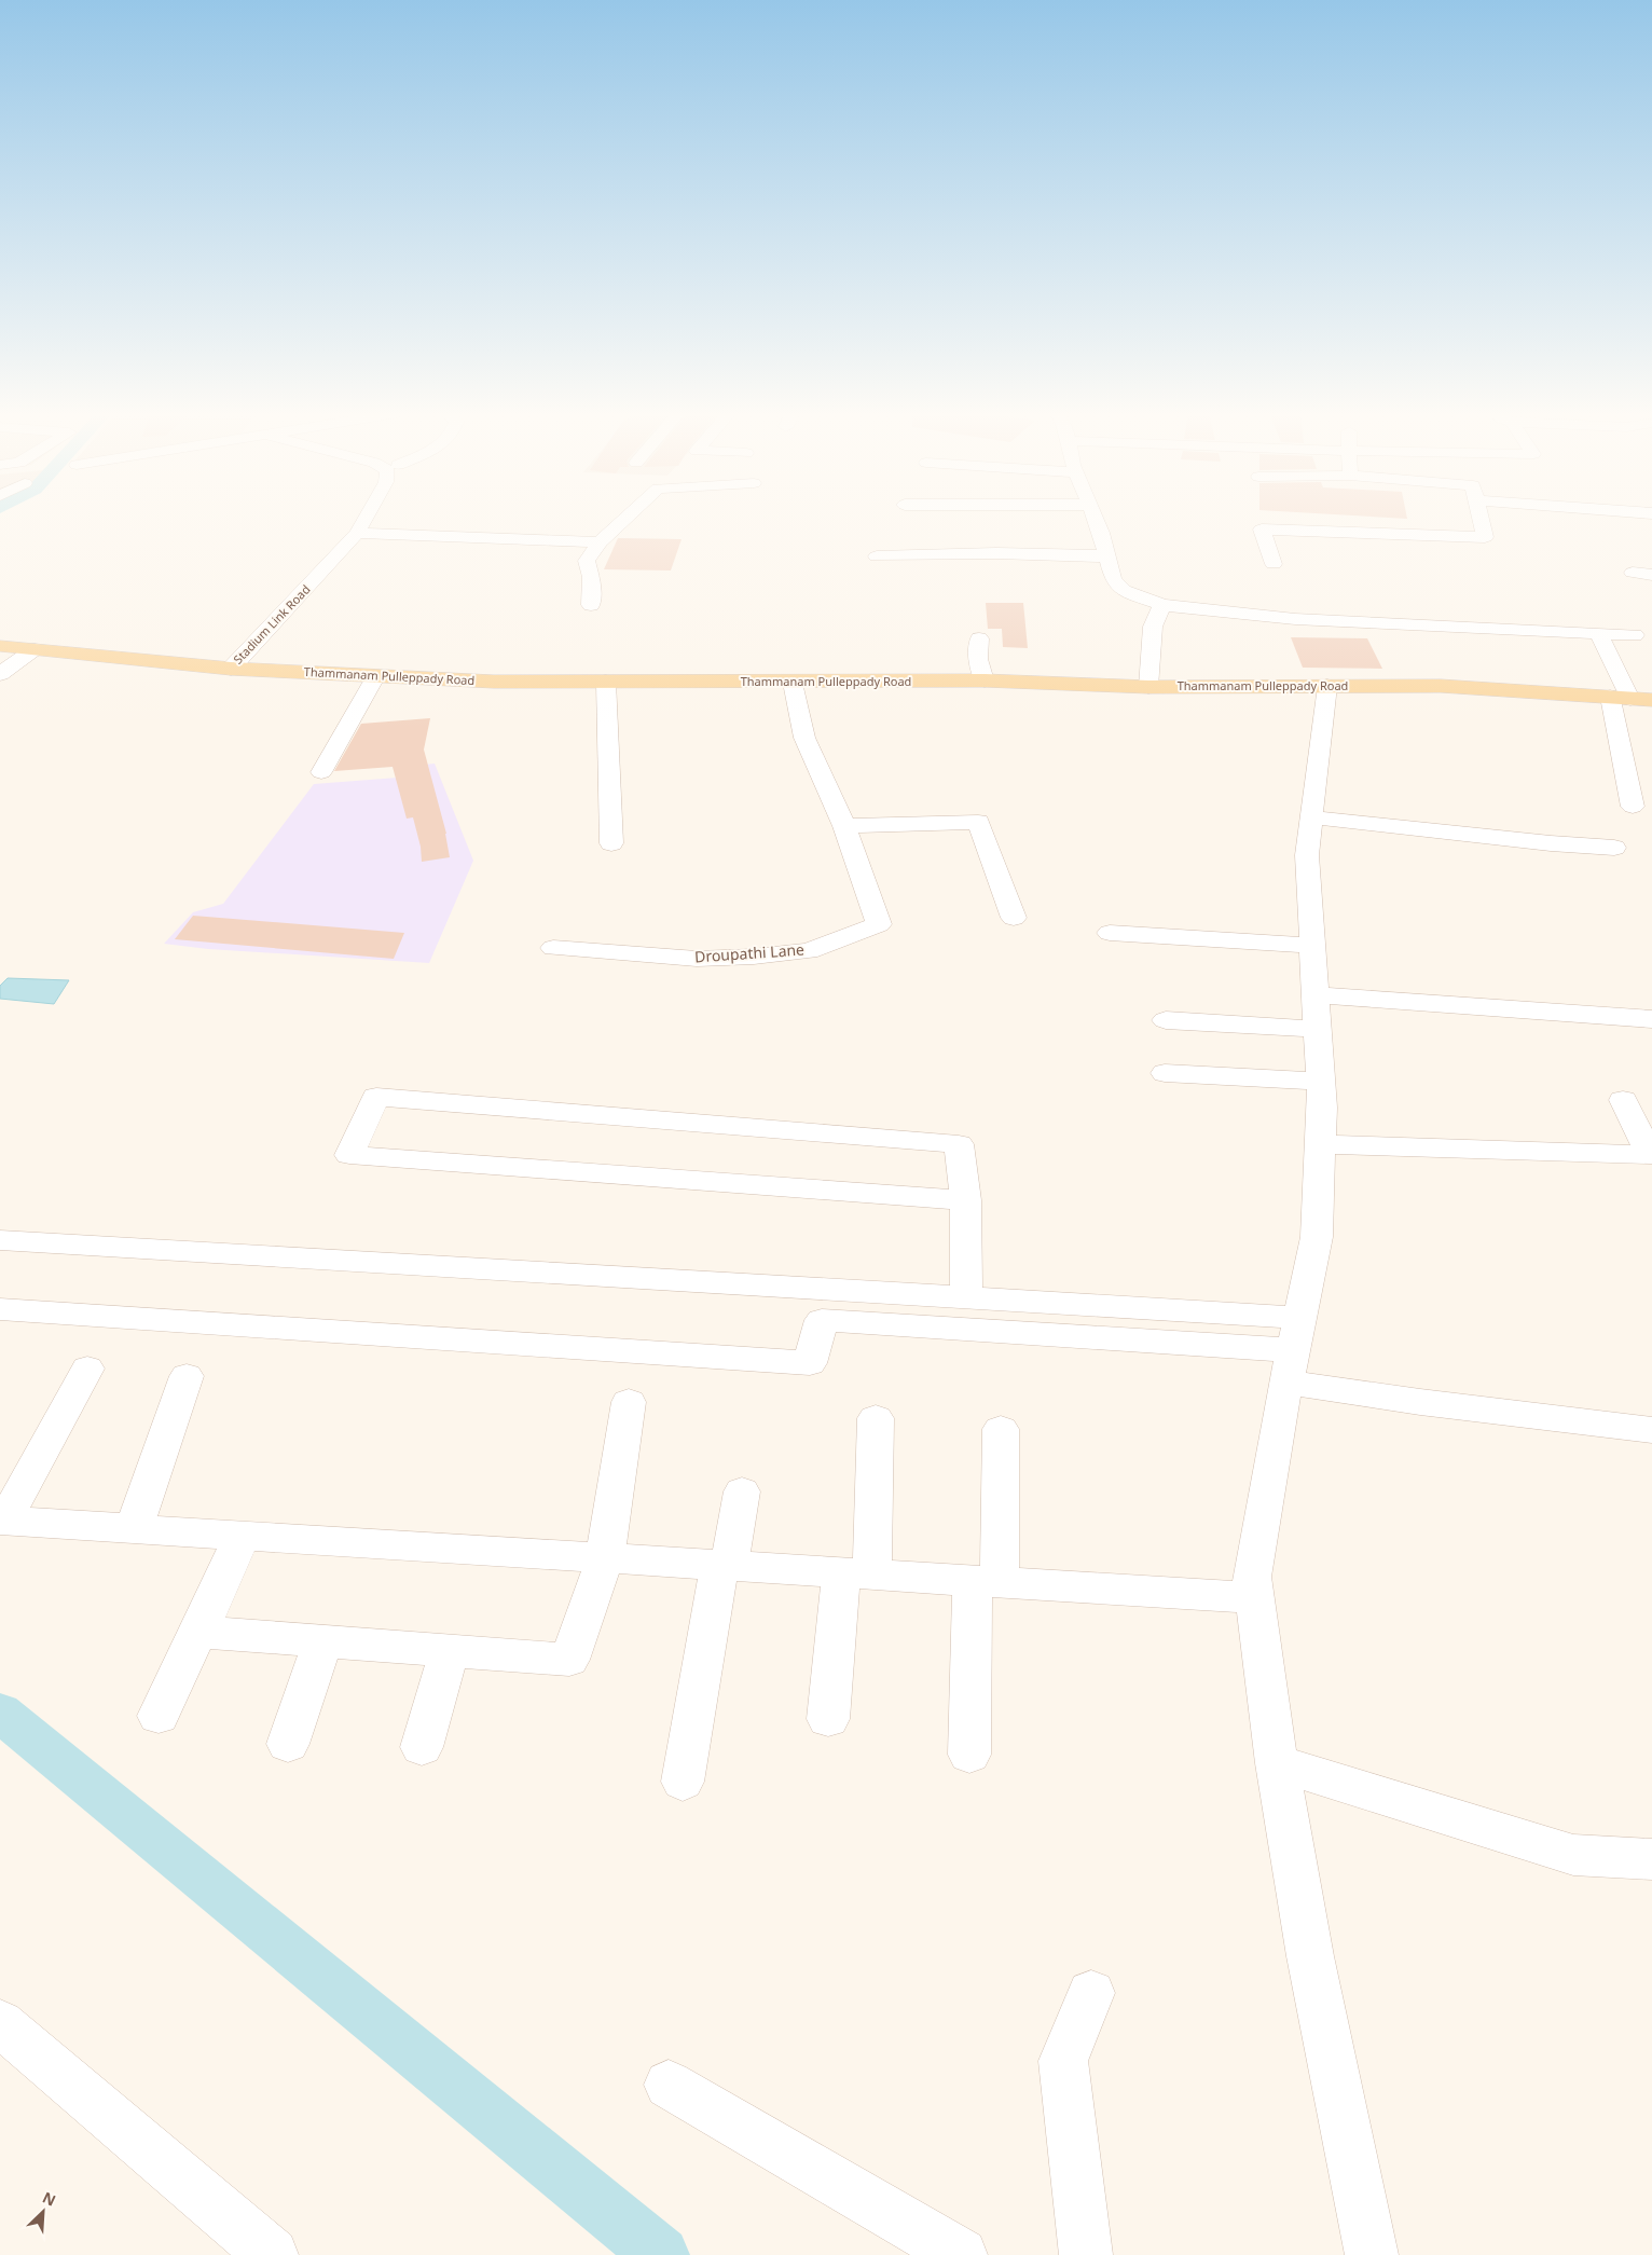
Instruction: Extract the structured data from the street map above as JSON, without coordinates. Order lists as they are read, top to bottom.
{
  "streets": {
    "main road": ["Thammanam Pulleppady Road"],
    "street": ["Stadium Link Road", "Droupathi Lane"]
  },
  "crossings": [
    ["Stadium Link Road", "Thammanam Pulleppady Road"],
    ["Thammanam Pulleppady Road", "Droupathi Lane"]
  ],
  "north": "top right"
}
